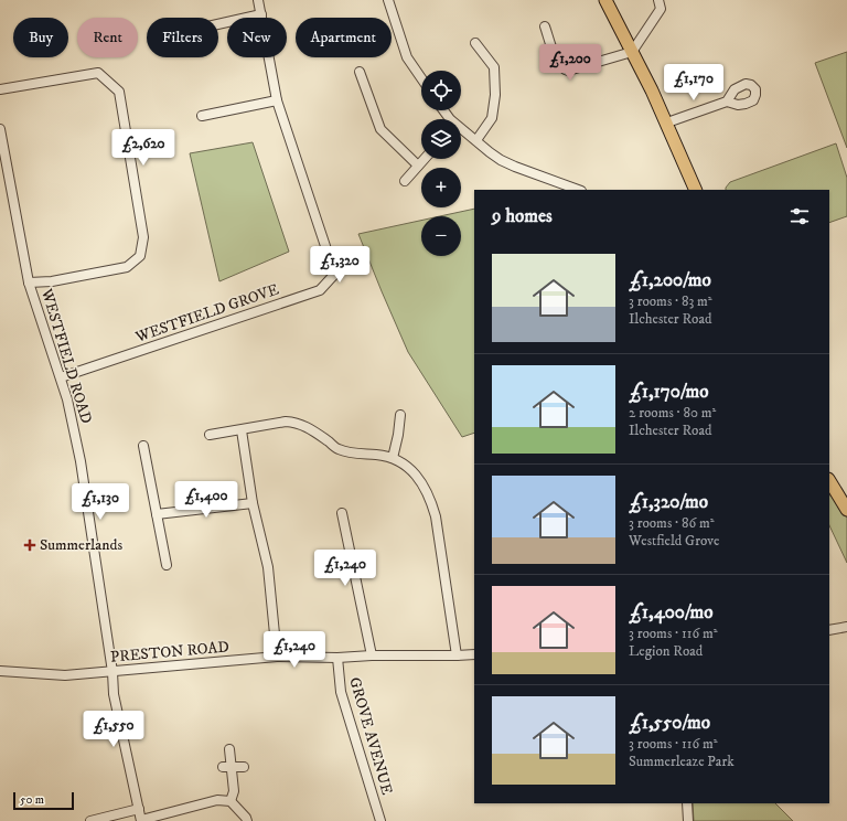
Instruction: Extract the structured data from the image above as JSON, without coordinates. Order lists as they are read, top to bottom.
{
  "streets": {
    "street": [
      "WESTFIELD GROVE",
      "WESTFIELD ROAD",
      "PRESTON ROAD",
      "GROVE AVENUE"
    ]
  },
  "crossings": [
    ["WESTFIELD GROVE", "WESTFIELD ROAD"],
    ["WESTFIELD ROAD", "PRESTON ROAD"],
    ["PRESTON ROAD", "GROVE AVENUE"]
  ],
  "places": {
    "health": ["Summerlands"]
  },
  "scale_bar": "50 m",
  "page": {
    "chip": [
      "Buy",
      "Rent",
      "Filters",
      "New",
      "Apartment"
    ],
    "price": [
      "£1,200",
      "£1,170",
      "£2,620",
      "£1,320",
      "£1,400",
      "£1,130",
      "£1,240",
      "£1,240",
      "£1,550"
    ],
    "map_buttons": ["+", "−"],
    "heading": "9 homes",
    "list": [
      {
        "name": "£1,200/mo",
        "note": "3 rooms · 83 m² · Ilchester Road"
      },
      {
        "name": "£1,170/mo",
        "note": "2 rooms · 80 m² · Ilchester Road"
      },
      {
        "name": "£1,320/mo",
        "note": "3 rooms · 86 m² · Westfield Grove"
      },
      {
        "name": "£1,400/mo",
        "note": "3 rooms · 116 m² · Legion Road"
      },
      {
        "name": "£1,550/mo",
        "note": "3 rooms · 116 m² · Summerleaze Park"
      }
    ],
    "scale": "50 m"
  }
}
